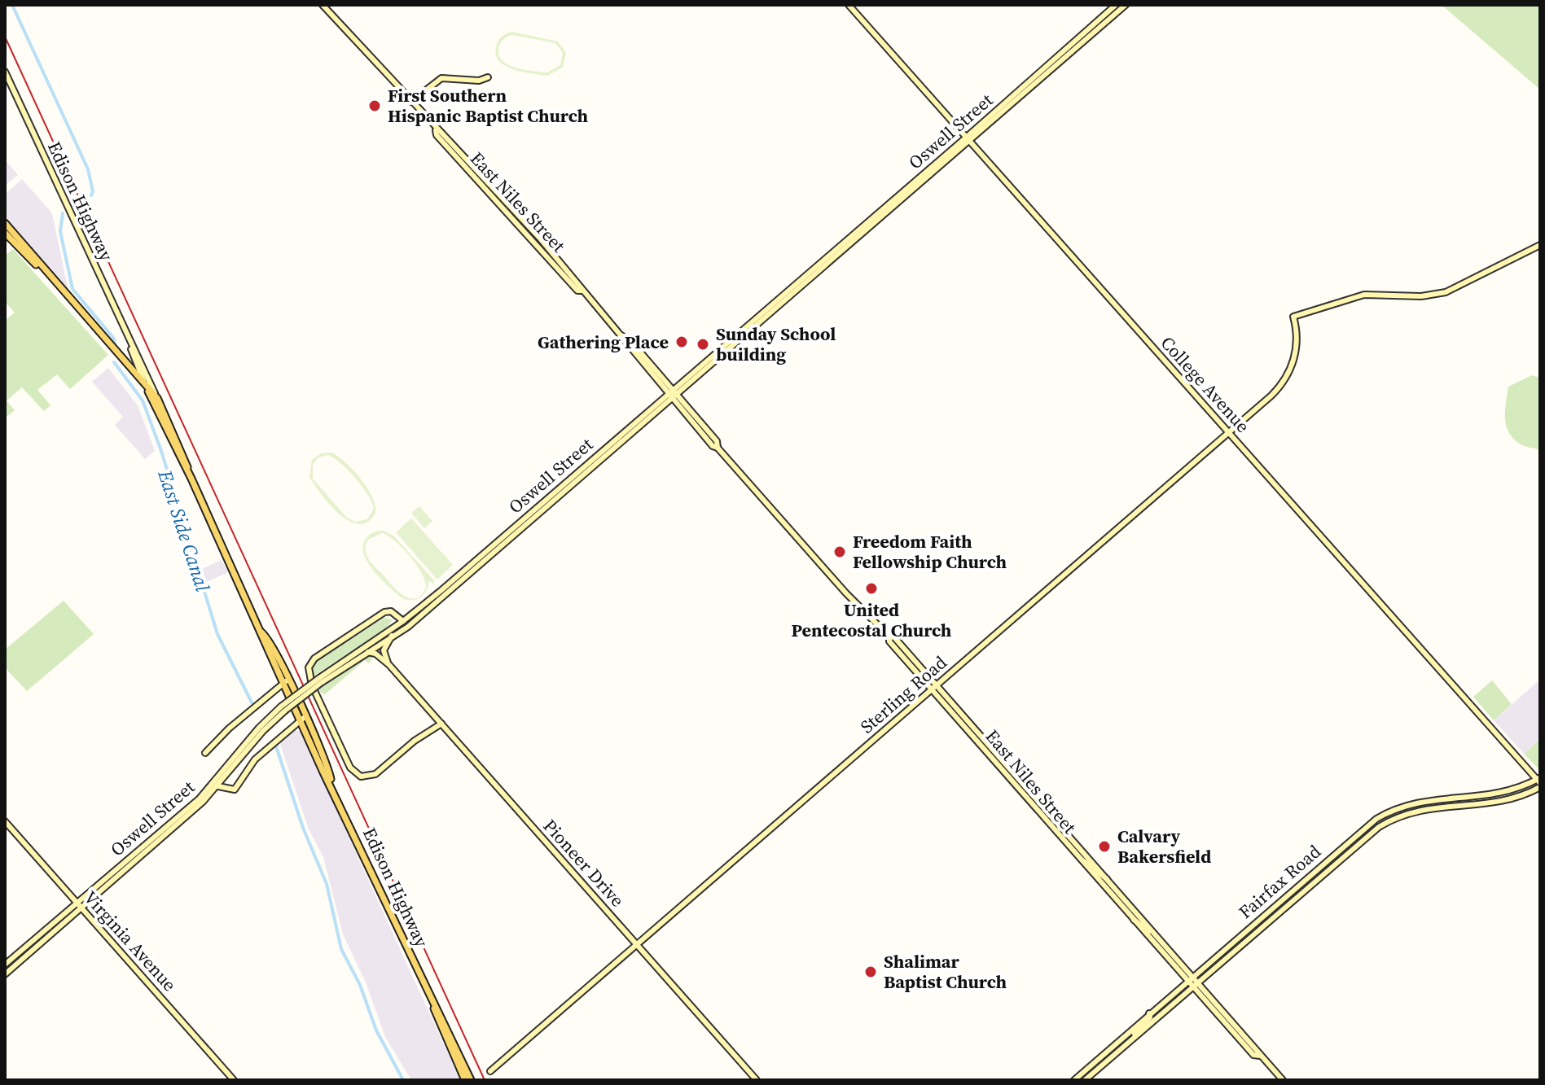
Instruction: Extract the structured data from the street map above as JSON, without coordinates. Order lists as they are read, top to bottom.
{
  "streets": {
    "main road": [
      "Oswell Street",
      "Edison Highway",
      "East Niles Street",
      "College Avenue",
      "Sterling Road",
      "Pioneer Drive",
      "Fairfax Road",
      "Virginia Avenue"
    ]
  },
  "crossings": [
    ["Oswell Street", "Edison Highway"],
    ["Oswell Street", "East Niles Street"],
    ["Oswell Street", "College Avenue"],
    ["Oswell Street", "Pioneer Drive"],
    ["Oswell Street", "Virginia Avenue"],
    ["East Niles Street", "Sterling Road"],
    ["East Niles Street", "Fairfax Road"],
    ["College Avenue", "Sterling Road"],
    ["College Avenue", "Fairfax Road"],
    ["Sterling Road", "Pioneer Drive"]
  ],
  "water": ["East Side Canal"],
  "places": [
    "First Southern Hispanic Baptist Church",
    "Gathering Place",
    "Sunday School building",
    "Freedom Faith Fellowship Church",
    "United Pentecostal Church",
    "Calvary Bakersfield",
    "Shalimar Baptist Church"
  ]
}
